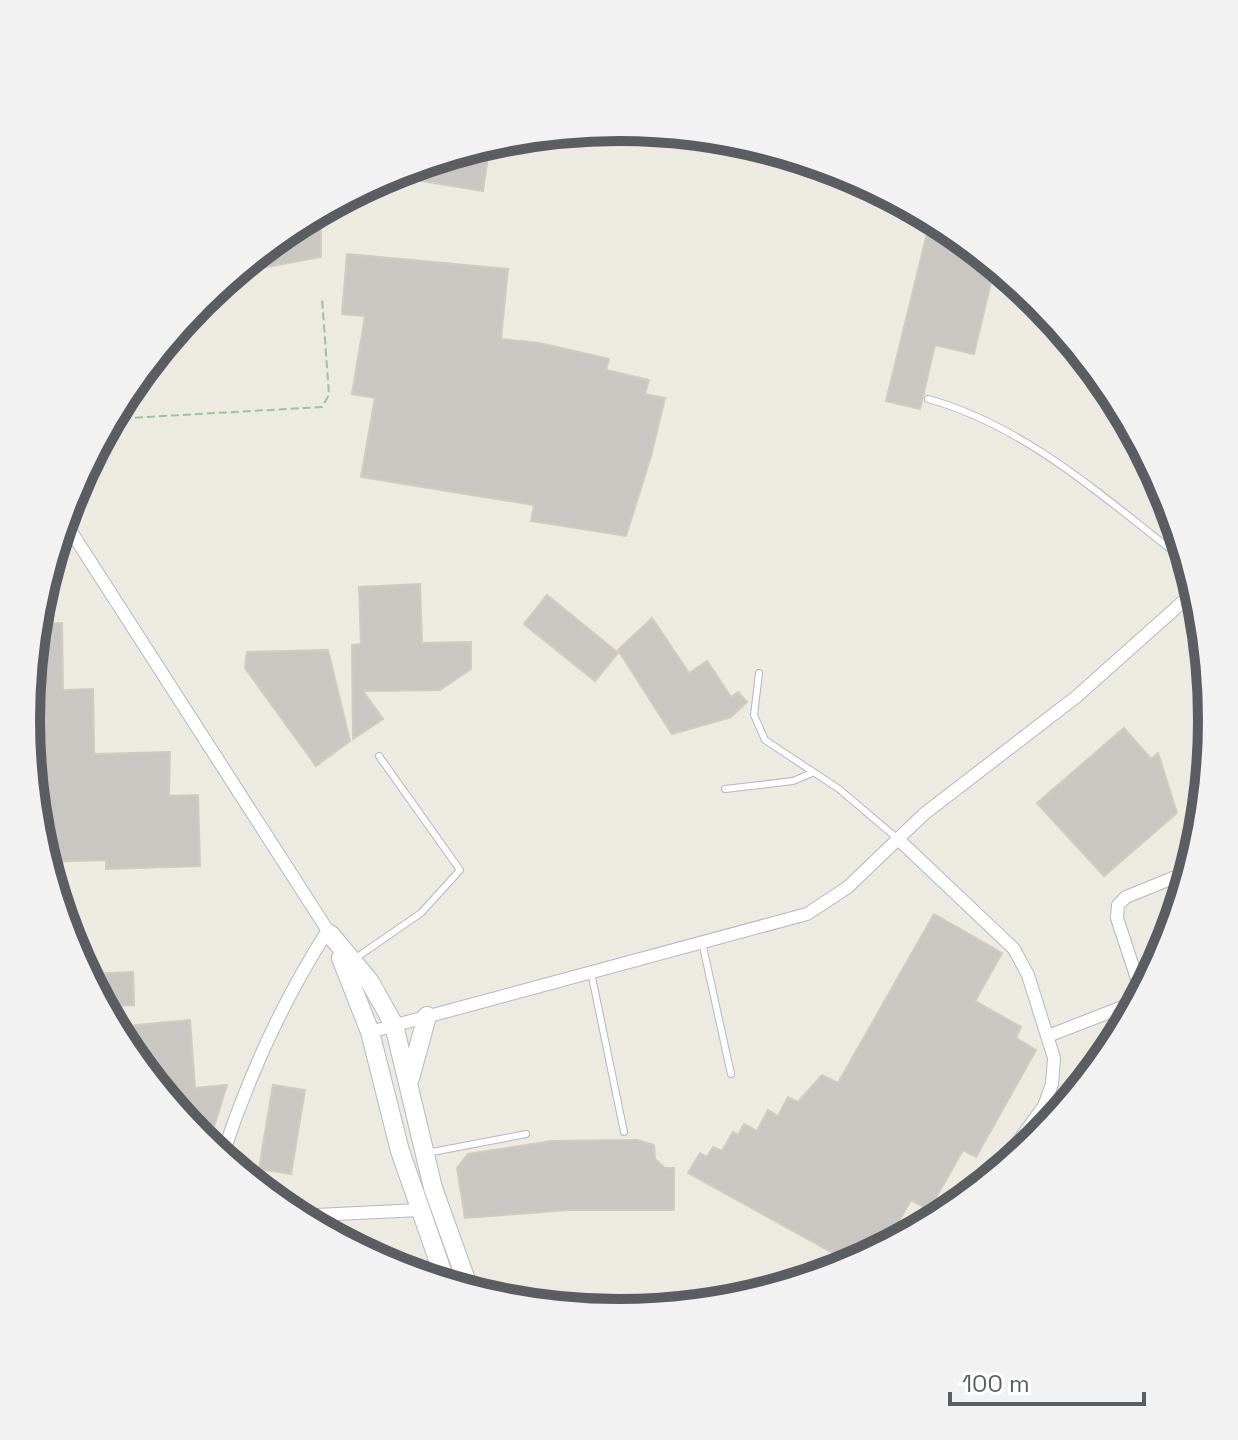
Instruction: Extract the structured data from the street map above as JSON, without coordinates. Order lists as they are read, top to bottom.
{
  "scale_bar": "100 m"
}
